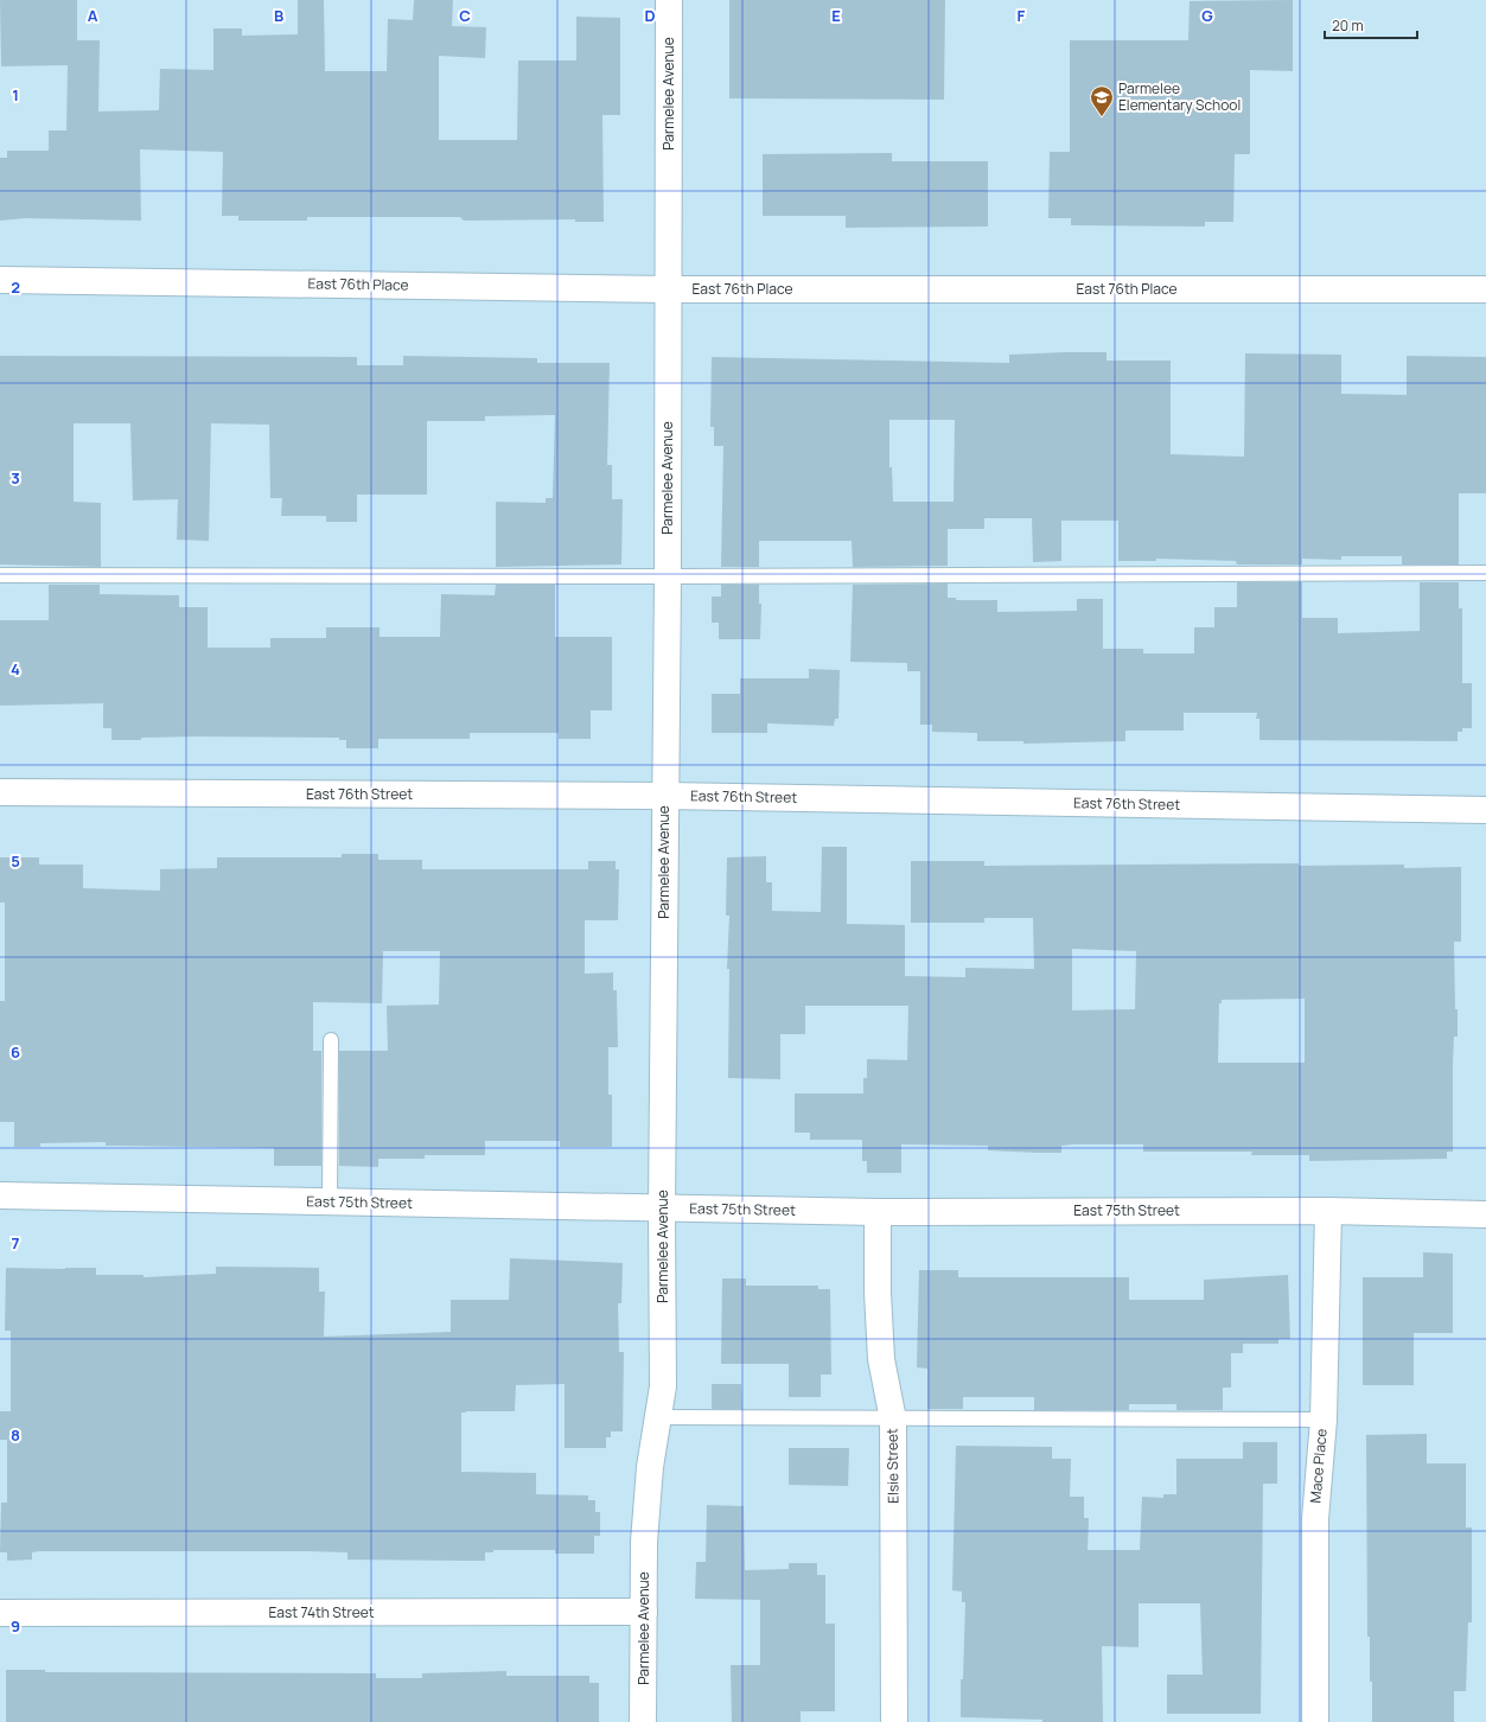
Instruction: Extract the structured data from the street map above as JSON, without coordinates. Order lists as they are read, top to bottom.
{
  "streets": {
    "street": [
      "Parmelee Avenue",
      "East 76th Place",
      "East 76th Street",
      "East 75th Street",
      "Elsie Street",
      "Mace Place",
      "East 74th Street"
    ]
  },
  "crossings": [
    ["Parmelee Avenue", "East 76th Place"],
    ["Parmelee Avenue", "East 76th Street"],
    ["Parmelee Avenue", "East 75th Street"],
    ["Parmelee Avenue", "East 74th Street"],
    ["East 75th Street", "Elsie Street"],
    ["East 75th Street", "Mace Place"]
  ],
  "places": {
    "school or university": ["Parmelee Elementary School"]
  },
  "scale_bar": "20 m",
  "grid": {
    "columns": [
      "A",
      "B",
      "C",
      "D",
      "E",
      "F",
      "G"
    ],
    "rows": [
      "1",
      "2",
      "3",
      "4",
      "5",
      "6",
      "7",
      "8",
      "9"
    ]
  }
}
